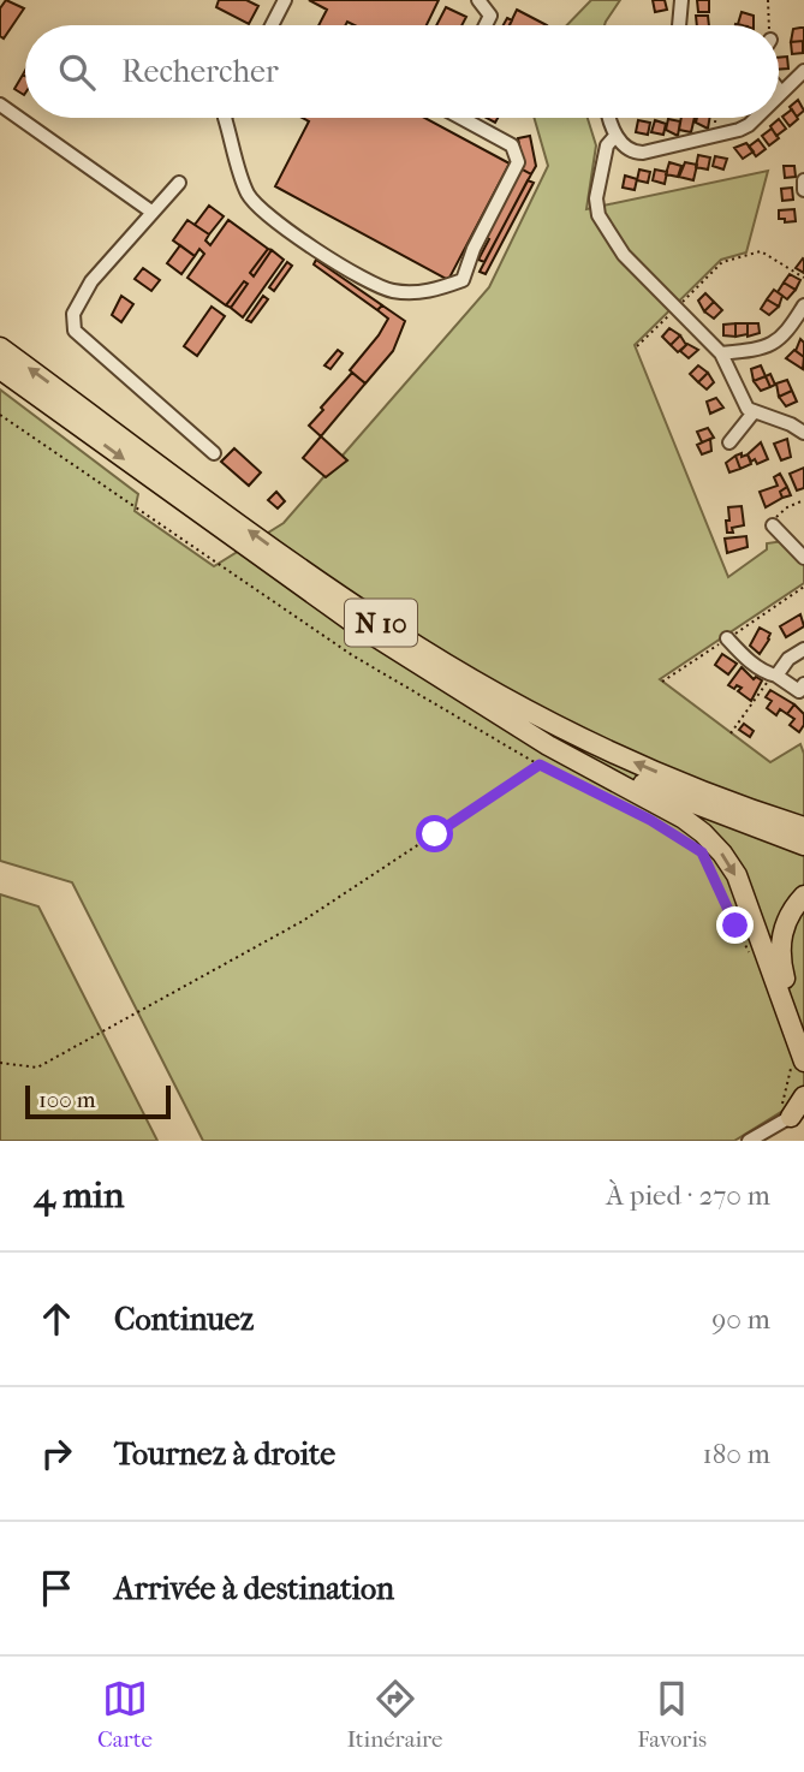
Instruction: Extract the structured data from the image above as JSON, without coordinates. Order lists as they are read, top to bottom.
{
  "streets": {
    "highway": ["N 10"]
  },
  "scale_bar": "100 m",
  "page": {
    "search": "Rechercher",
    "scale": "100 m",
    "heading": ["4 min", "À pied · 270 m"],
    "list": [
      ["Continuez", "90 m"],
      ["Tournez à droite", "180 m"],
      "Arrivée à destination"
    ],
    "nav": ["Carte", "Itinéraire", "Favoris"]
  }
}
